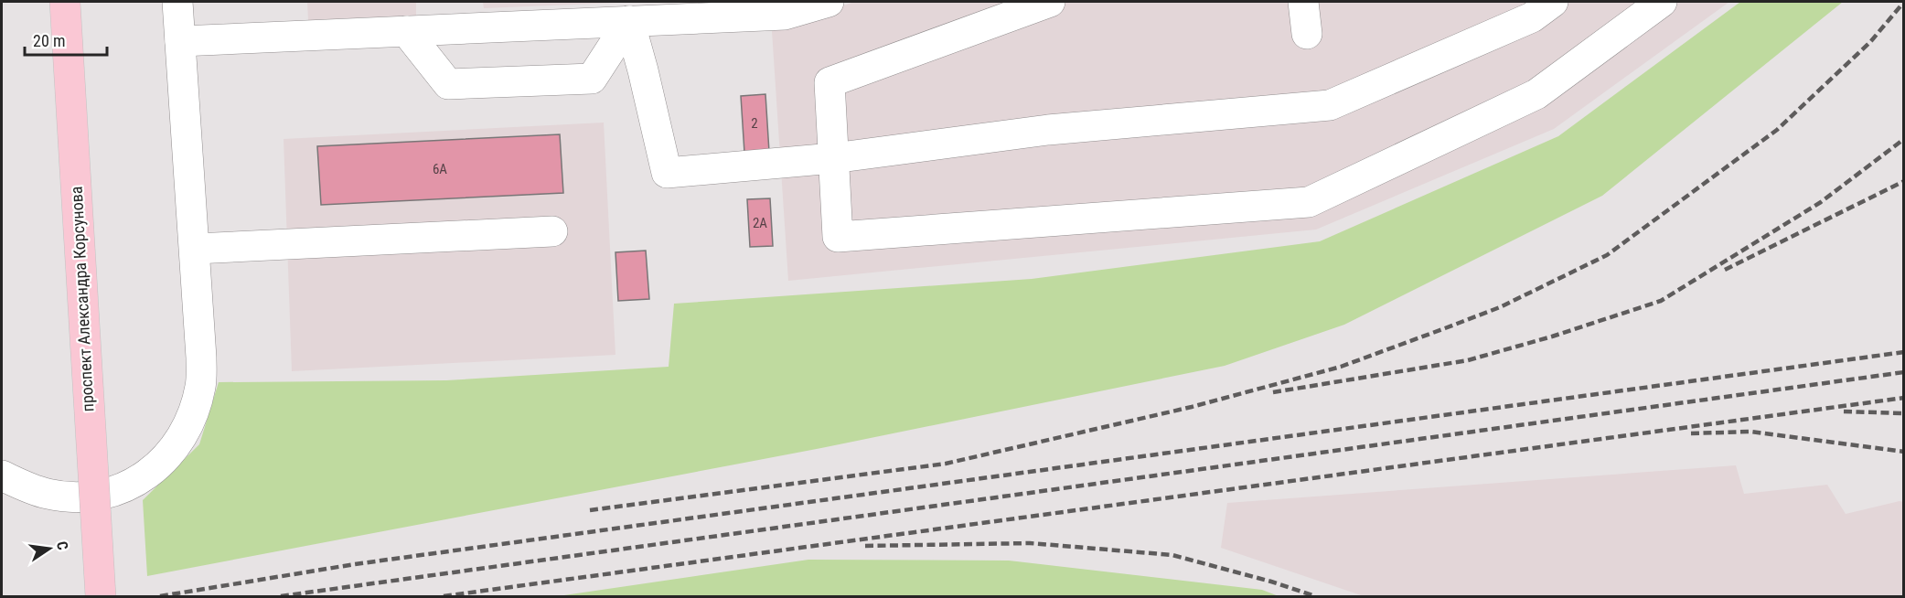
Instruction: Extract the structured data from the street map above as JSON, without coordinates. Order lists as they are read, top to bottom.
{
  "streets": {
    "main road": ["проспект Александра Корсунова"]
  },
  "house_numbers": ["2", "6А", "2А"],
  "scale_bar": "20 m",
  "north": "right"
}
